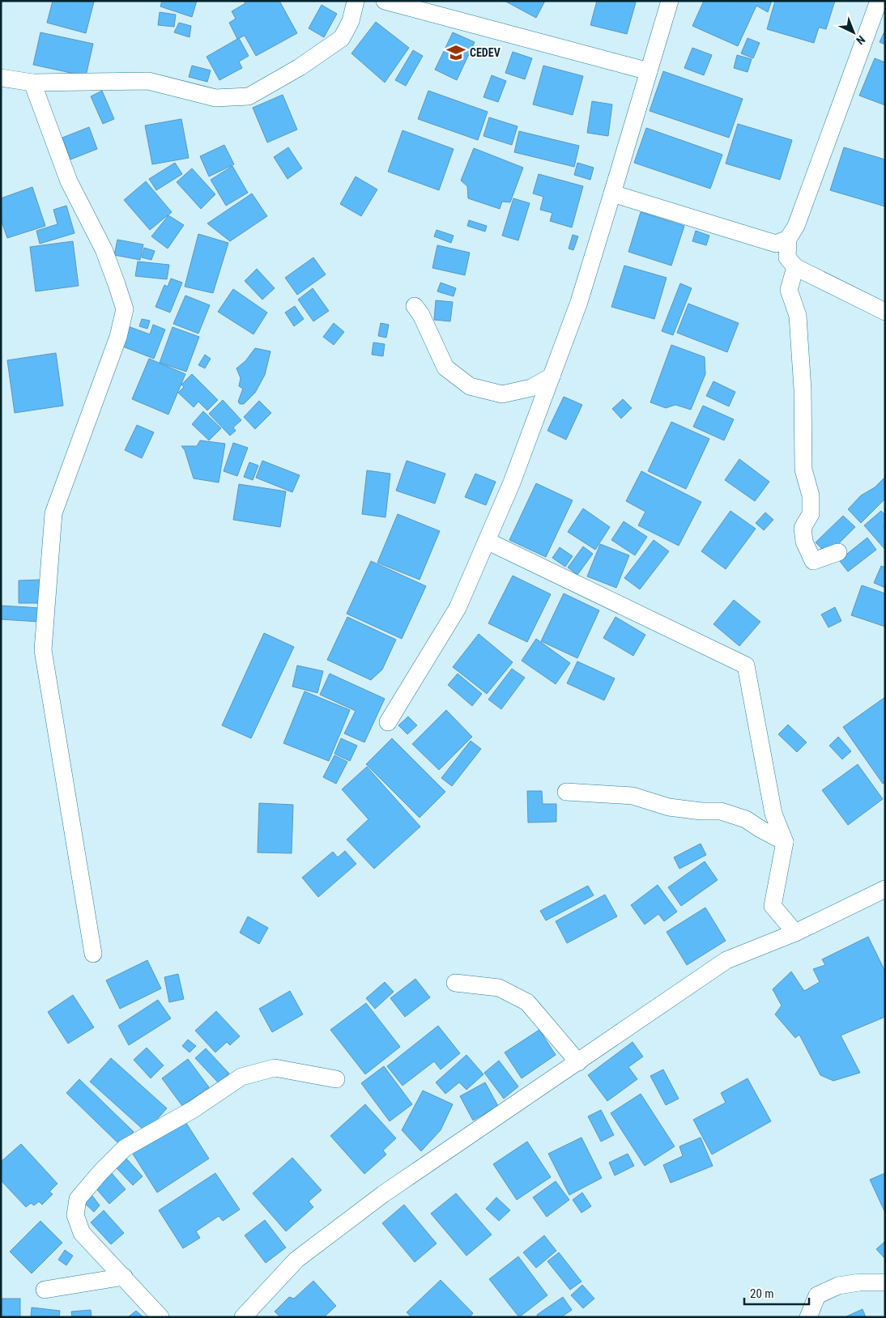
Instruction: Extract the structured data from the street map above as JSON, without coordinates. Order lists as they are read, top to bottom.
{
  "places": {
    "school or university": ["CEDEV"]
  },
  "scale_bar": "20 m",
  "north": "bottom right"
}
